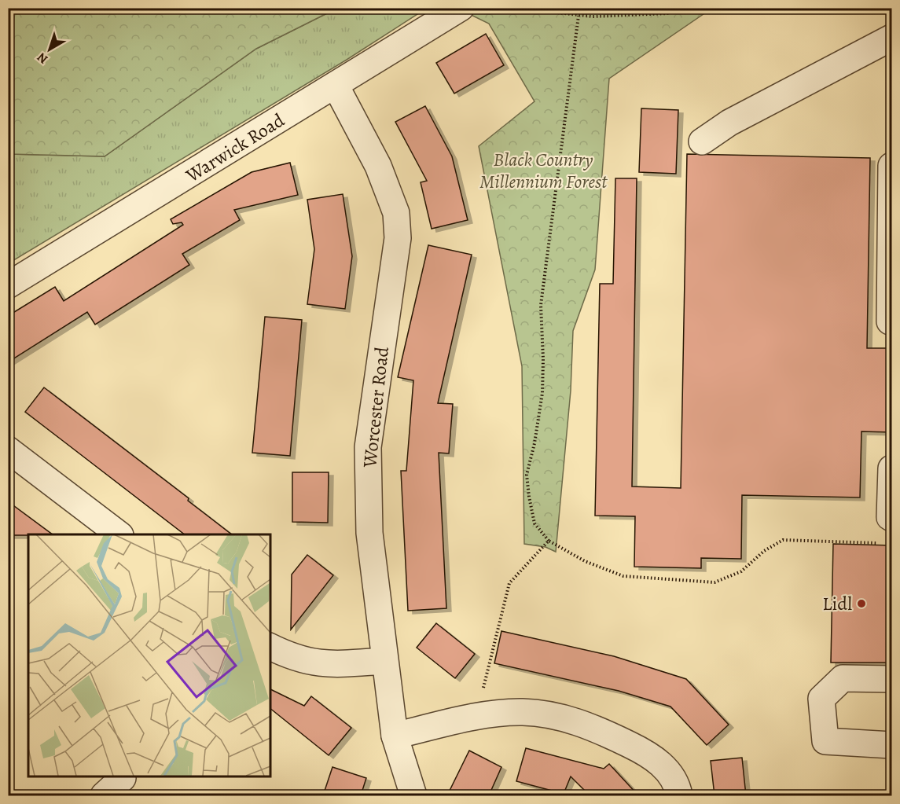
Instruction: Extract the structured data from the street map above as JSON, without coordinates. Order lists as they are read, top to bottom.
{
  "streets": {
    "street": ["Warwick Road", "Worcester Road"]
  },
  "crossings": [
    ["Warwick Road", "Worcester Road"]
  ],
  "parks": ["Black Country Millennium Forest"],
  "places": ["Lidl"],
  "north": "bottom left"
}
